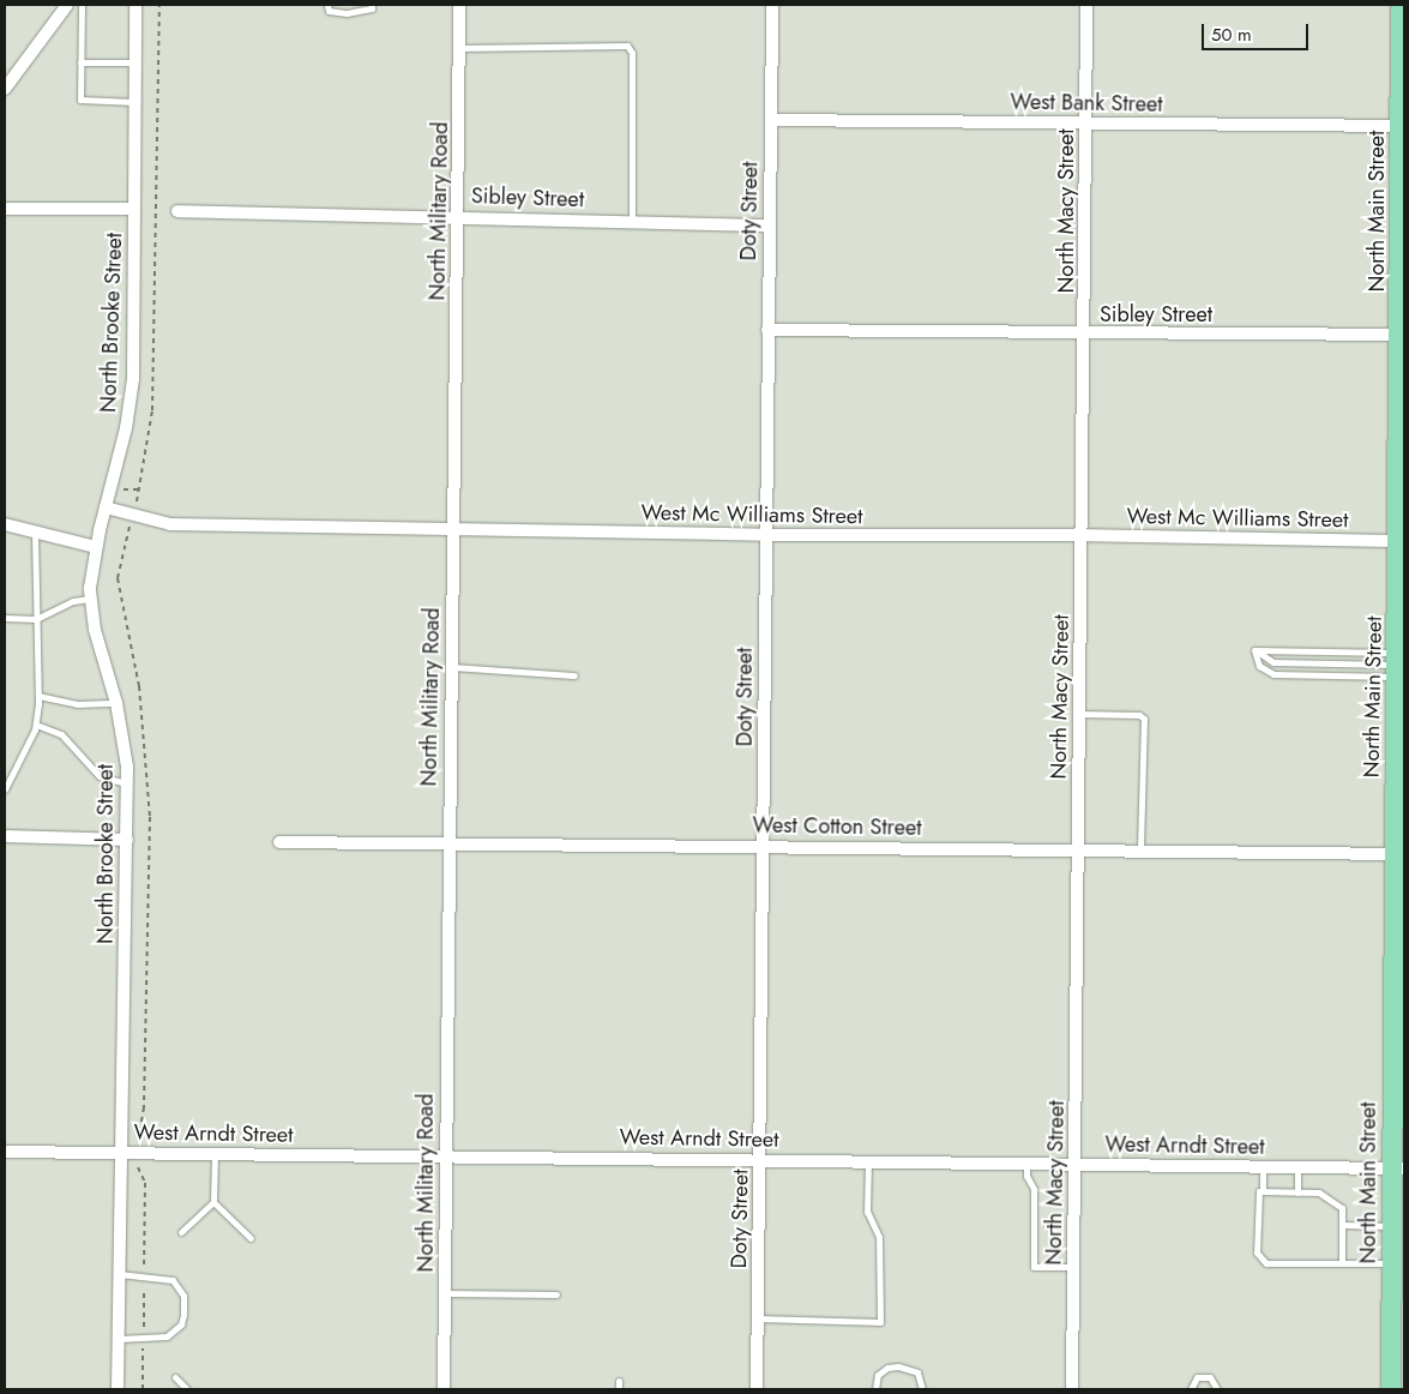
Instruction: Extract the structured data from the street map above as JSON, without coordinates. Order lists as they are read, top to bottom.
{
  "streets": {
    "main road": ["North Main Street"],
    "street": [
      "West Bank Street",
      "Sibley Street",
      "North Military Road",
      "Doty Street",
      "North Macy Street",
      "North Brooke Street",
      "West Mc Williams Street",
      "West Cotton Street",
      "West Arndt Street"
    ]
  },
  "crossings": [
    ["West Bank Street", "Doty Street"],
    ["West Bank Street", "North Macy Street"],
    ["West Bank Street", "North Main Street"],
    ["Sibley Street", "North Military Road"],
    ["Sibley Street", "Doty Street"],
    ["Sibley Street", "North Macy Street"],
    ["Sibley Street", "North Main Street"],
    ["North Military Road", "West Mc Williams Street"],
    ["North Military Road", "West Cotton Street"],
    ["North Military Road", "West Arndt Street"],
    ["Doty Street", "West Mc Williams Street"],
    ["Doty Street", "West Cotton Street"],
    ["Doty Street", "West Arndt Street"],
    ["North Macy Street", "West Mc Williams Street"],
    ["North Macy Street", "West Cotton Street"],
    ["North Macy Street", "West Arndt Street"],
    ["North Main Street", "West Mc Williams Street"],
    ["North Main Street", "West Cotton Street"],
    ["North Main Street", "West Arndt Street"],
    ["North Brooke Street", "West Mc Williams Street"],
    ["North Brooke Street", "West Arndt Street"]
  ],
  "scale_bar": "50 m"
}
